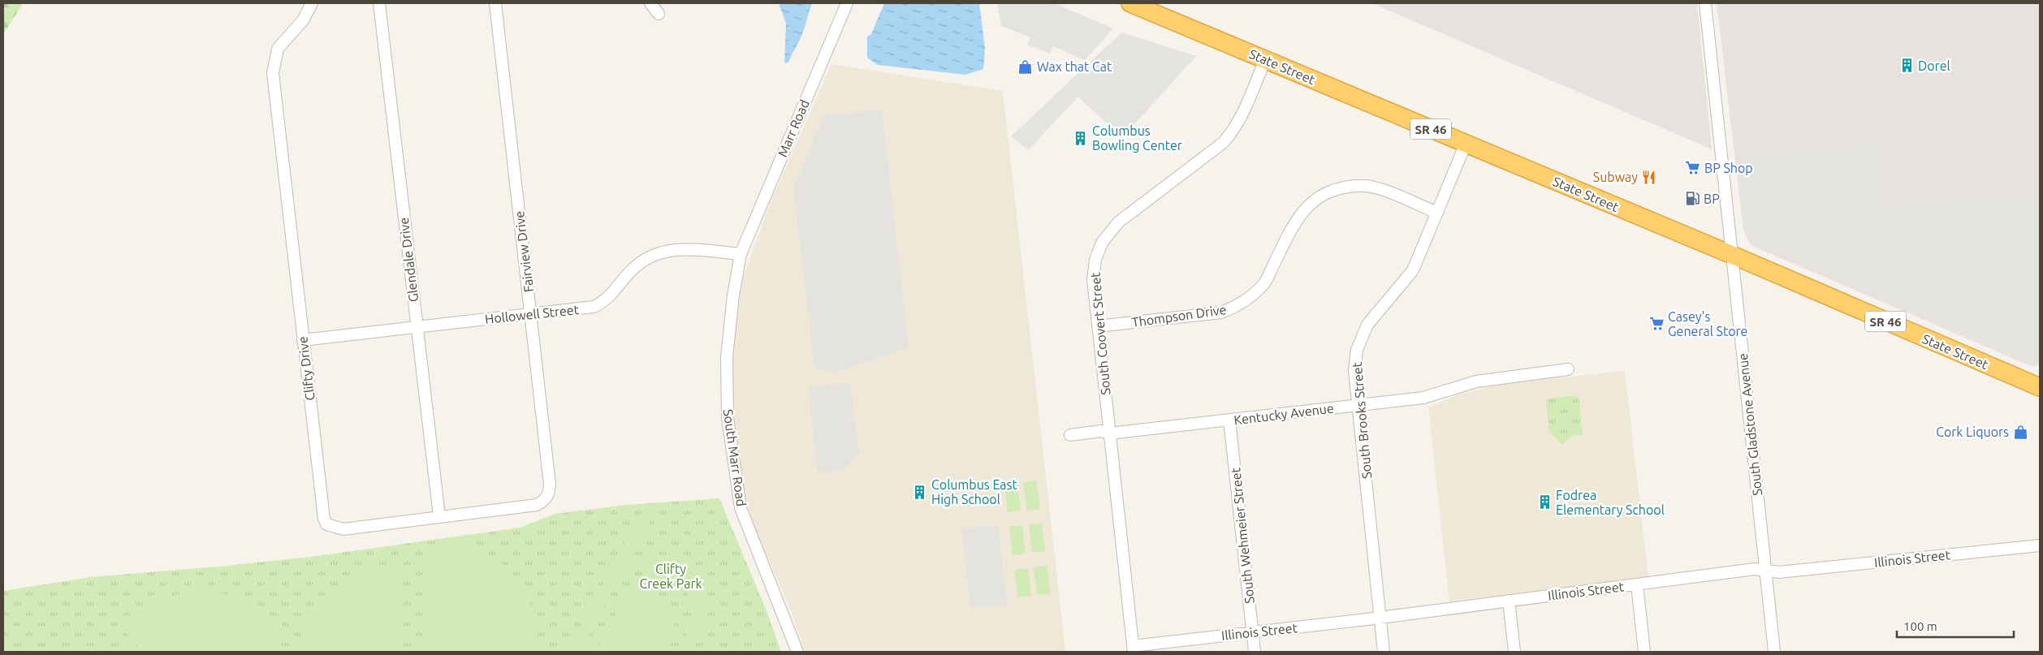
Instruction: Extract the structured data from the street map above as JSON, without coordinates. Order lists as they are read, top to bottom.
{
  "streets": {
    "highway": ["State Street", "SR 46"],
    "street": [
      "Marr Road",
      "Fairview Drive",
      "Glendale Drive",
      "Hollowell Street",
      "Thompson Drive",
      "South Coovert Street",
      "Clifty Drive",
      "Kentucky Avenue",
      "South Brooks Street",
      "South Gladstone Avenue",
      "South Marr Road",
      "South Wehmeier Street",
      "Illinois Street"
    ]
  },
  "crossings": [
    ["State Street", "South Coovert Street"],
    ["State Street", "South Brooks Street"],
    ["State Street", "South Gladstone Avenue"],
    ["Marr Road", "Hollowell Street"],
    ["Marr Road", "South Marr Road"],
    ["Fairview Drive", "Hollowell Street"],
    ["Fairview Drive", "Clifty Drive"],
    ["Glendale Drive", "Hollowell Street"],
    ["Glendale Drive", "Clifty Drive"],
    ["Hollowell Street", "Clifty Drive"],
    ["Hollowell Street", "South Marr Road"],
    ["Thompson Drive", "South Coovert Street"],
    ["Thompson Drive", "South Brooks Street"],
    ["South Coovert Street", "Kentucky Avenue"],
    ["South Coovert Street", "Illinois Street"],
    ["Kentucky Avenue", "South Brooks Street"],
    ["Kentucky Avenue", "South Wehmeier Street"],
    ["South Brooks Street", "Illinois Street"],
    ["South Gladstone Avenue", "Illinois Street"],
    ["South Wehmeier Street", "Illinois Street"]
  ],
  "parks": ["Clifty Creek Park"],
  "places": {
    "building": [
      "Dorel",
      "Columbus Bowling Center",
      "Columbus East High School",
      "Fodrea Elementary School"
    ],
    "shop": ["Wax that Cat", "Cork Liquors"],
    "supermarket": ["BP Shop", "Casey's General Store"],
    "restaurant": ["Subway"],
    "fuel station": ["BP"]
  },
  "scale_bar": "100 m"
}
